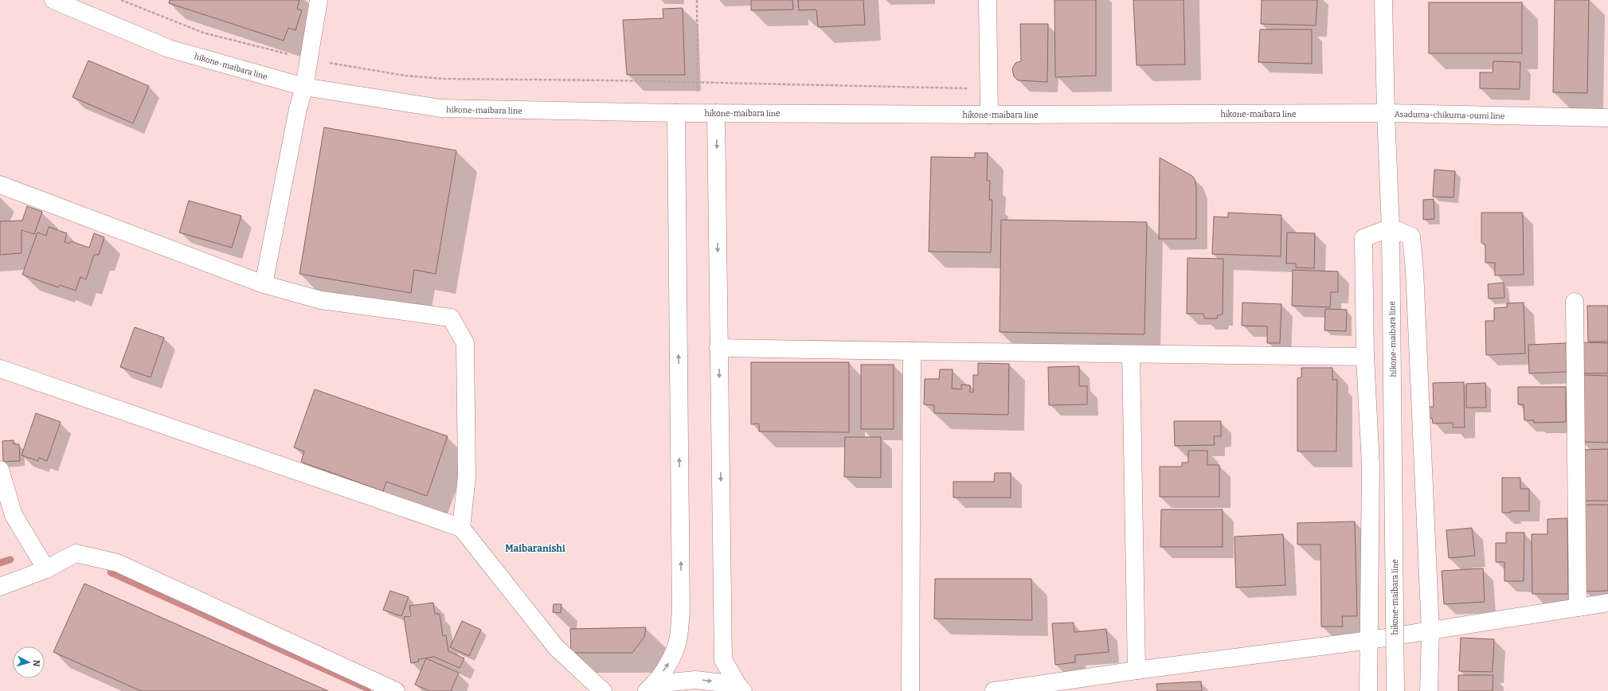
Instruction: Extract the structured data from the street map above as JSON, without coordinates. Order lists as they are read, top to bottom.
{
  "streets": {
    "street": ["hikone-maibara line", "Asaduma-chikuma-oumi line"]
  },
  "crossings": [
    ["hikone-maibara line", "Asaduma-chikuma-oumi line"]
  ],
  "districts": ["Maibaranishi"],
  "north": "right"
}
